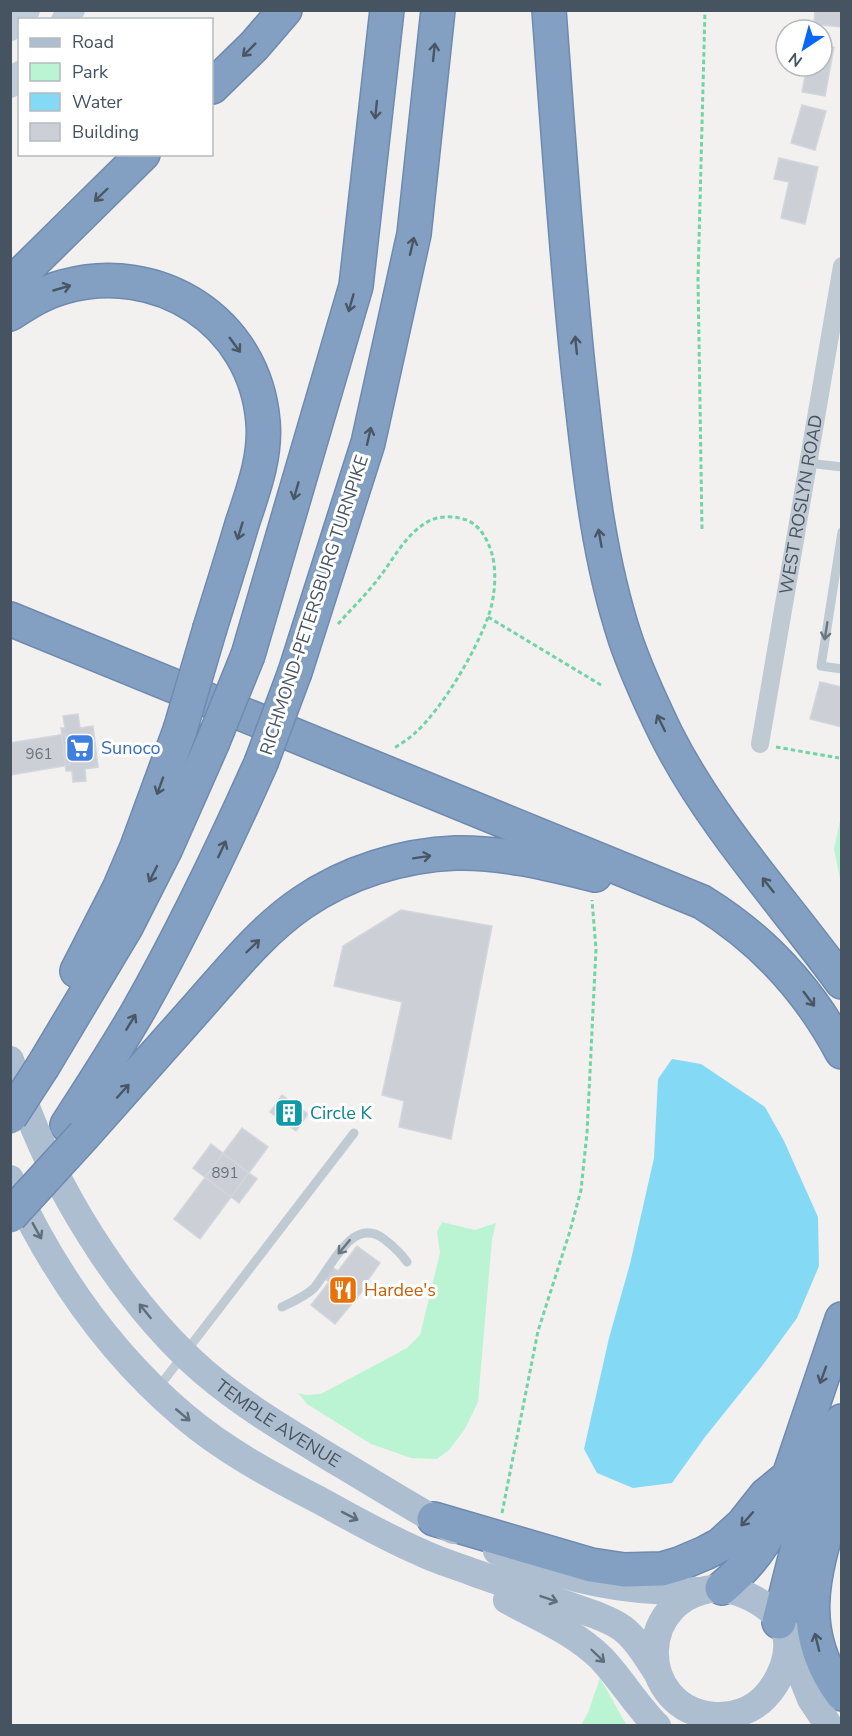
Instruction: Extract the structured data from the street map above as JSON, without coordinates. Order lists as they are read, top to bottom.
{
  "streets": {
    "highway": ["RICHMOND-PETERSBURG TURNPIKE"],
    "main road": ["TEMPLE AVENUE"],
    "street": ["WEST ROSLYN ROAD"]
  },
  "places": {
    "supermarket": ["Sunoco"],
    "building": ["Circle K"],
    "restaurant": ["Hardee's"]
  },
  "house_numbers": ["961", "891"],
  "legend": [
    "Road",
    "Park",
    "Water",
    "Building"
  ],
  "north": "bottom left"
}
